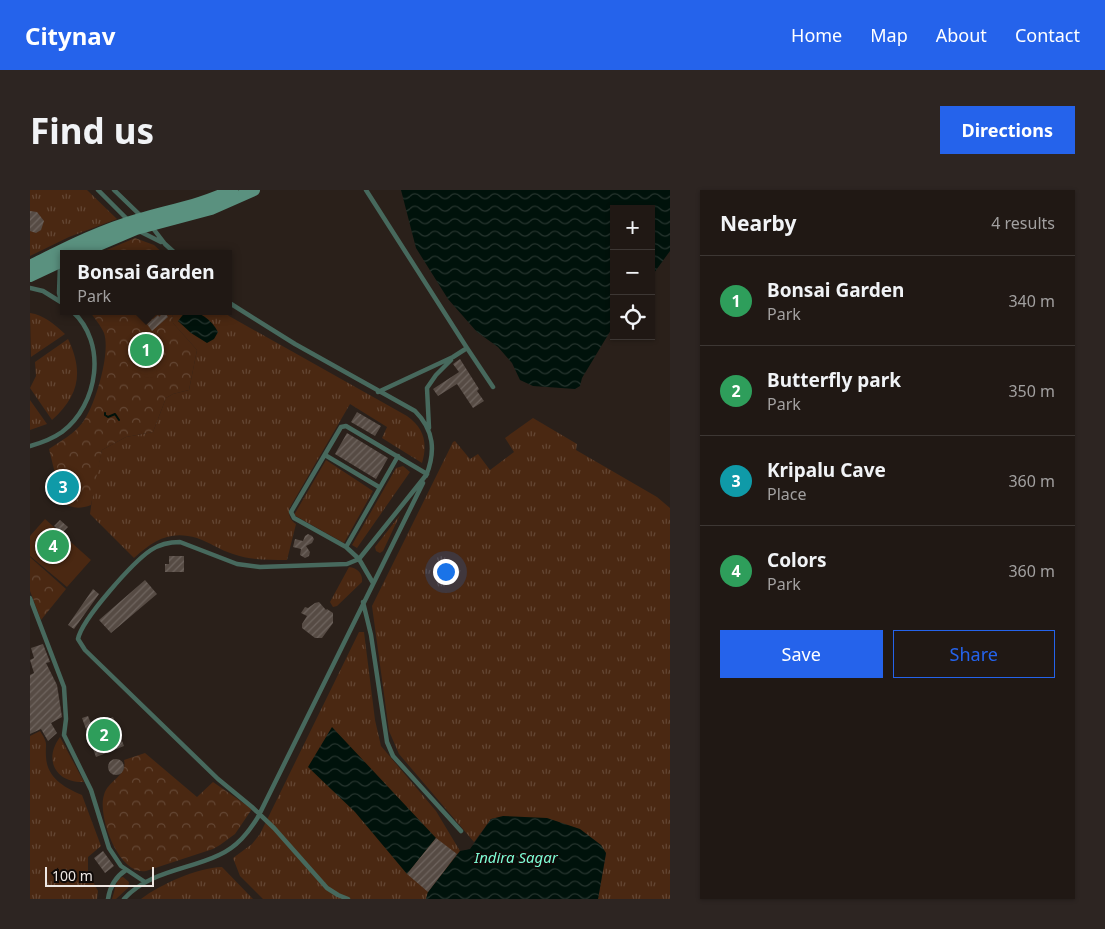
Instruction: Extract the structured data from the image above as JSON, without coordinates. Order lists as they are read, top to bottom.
{
  "water": ["Indira Sagar"],
  "scale_bar": "100 m",
  "page": {
    "header": "Citynav",
    "nav": [
      "Home",
      "Map",
      "About",
      "Contact"
    ],
    "buttons": [
      "Directions",
      ["Save", "Share"]
    ],
    "title": "Find us",
    "heading": ["Nearby", "4 results"],
    "map_buttons": ["+", "−"],
    "popup": ["Bonsai Garden", "Park"],
    "list": [
      {
        "mark": "1",
        "name": "Bonsai Garden",
        "note": "Park",
        "value": "340 m"
      },
      {
        "mark": "2",
        "name": "Butterfly park",
        "note": "Park",
        "value": "350 m"
      },
      {
        "mark": "3",
        "name": "Kripalu Cave",
        "note": "Place",
        "value": "360 m"
      },
      {
        "mark": "4",
        "name": "Colors",
        "note": "Park",
        "value": "360 m"
      }
    ],
    "pins": [
      "1",
      "3",
      "4",
      "2"
    ],
    "scale": "100 m"
  }
}
